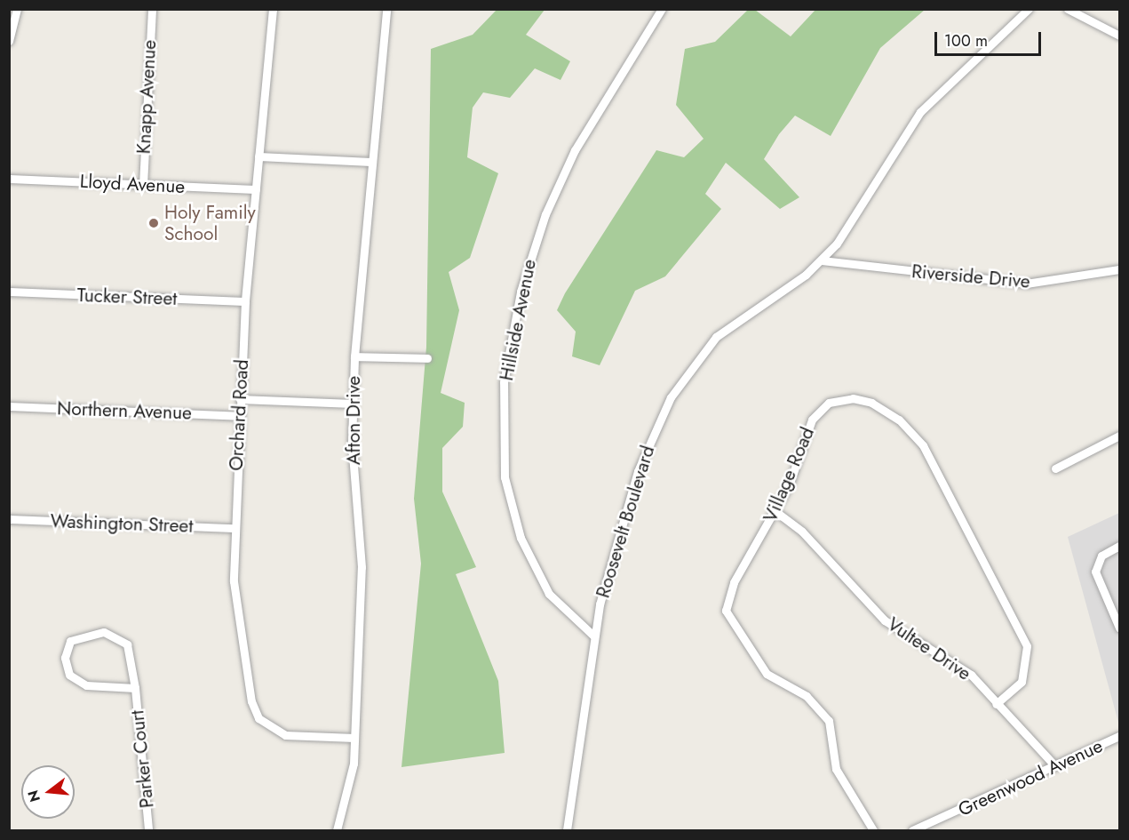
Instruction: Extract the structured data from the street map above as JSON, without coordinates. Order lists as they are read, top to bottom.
{
  "streets": {
    "street": [
      "Knapp Avenue",
      "Lloyd Avenue",
      "Riverside Drive",
      "Tucker Street",
      "Hillside Avenue",
      "Northern Avenue",
      "Orchard Road",
      "Afton Drive",
      "Village Road",
      "Roosevelt Boulevard",
      "Washington Street",
      "Vultee Drive",
      "Parker Court",
      "Greenwood Avenue"
    ]
  },
  "crossings": [
    ["Knapp Avenue", "Lloyd Avenue"],
    ["Lloyd Avenue", "Orchard Road"],
    ["Riverside Drive", "Roosevelt Boulevard"],
    ["Tucker Street", "Orchard Road"],
    ["Hillside Avenue", "Roosevelt Boulevard"],
    ["Northern Avenue", "Orchard Road"],
    ["Orchard Road", "Afton Drive"],
    ["Orchard Road", "Washington Street"],
    ["Village Road", "Vultee Drive"],
    ["Vultee Drive", "Greenwood Avenue"]
  ],
  "places": ["Holy Family School"],
  "scale_bar": "100 m",
  "north": "left"
}
